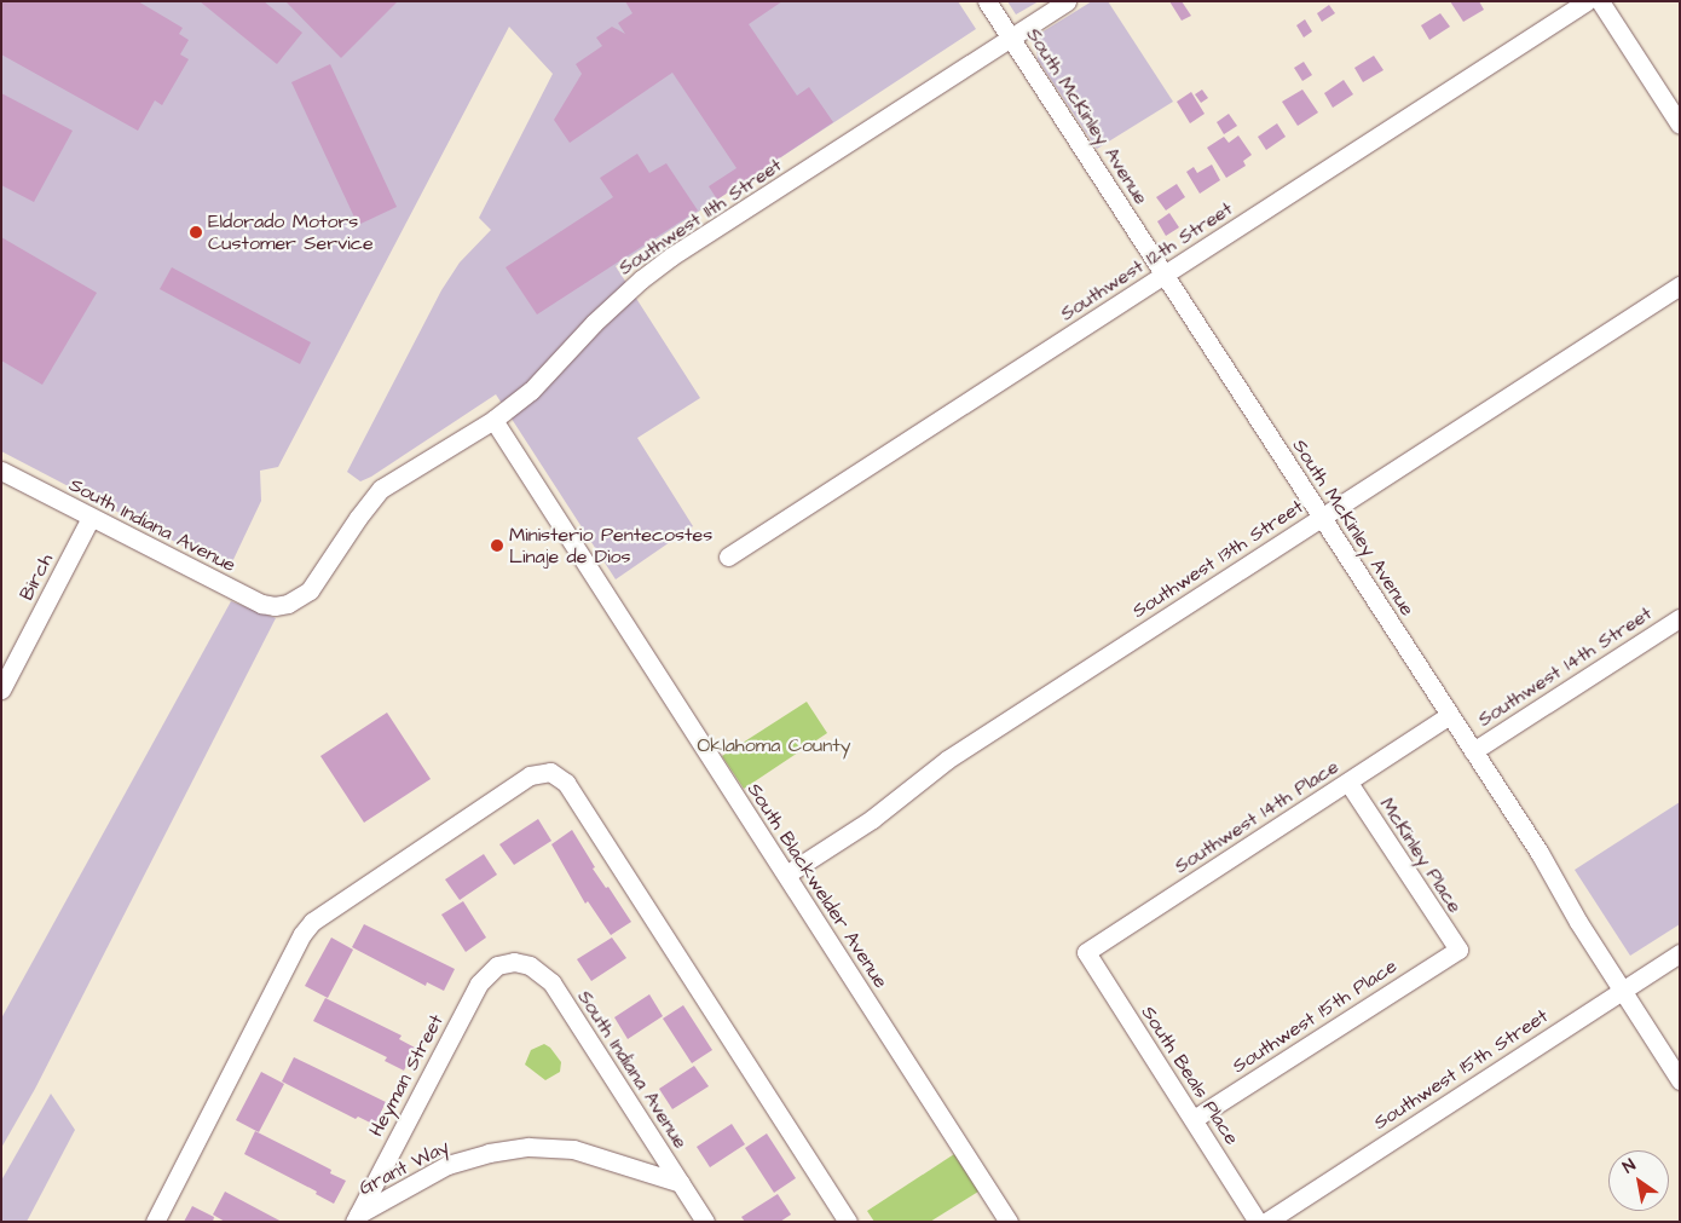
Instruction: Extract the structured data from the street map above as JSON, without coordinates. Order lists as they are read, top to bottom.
{
  "streets": {
    "street": [
      "South McKinley Avenue",
      "Southwest 11th Street",
      "Southwest 12th Street",
      "South Indiana Avenue",
      "Southwest 13th Street",
      "Birch",
      "Southwest 14th Street",
      "Southwest 14th Place",
      "McKinley Place",
      "South Blackwelder Avenue",
      "Southwest 15th Place",
      "Southwest 15th Street",
      "Heyman Street",
      "South Beals Place",
      "Grant Way"
    ]
  },
  "crossings": [
    ["South McKinley Avenue", "Southwest 11th Street"],
    ["South McKinley Avenue", "Southwest 12th Street"],
    ["South McKinley Avenue", "Southwest 13th Street"],
    ["South McKinley Avenue", "Southwest 14th Street"],
    ["South McKinley Avenue", "Southwest 14th Place"],
    ["South McKinley Avenue", "Southwest 15th Street"],
    ["Southwest 11th Street", "South Indiana Avenue"],
    ["Southwest 11th Street", "South Blackwelder Avenue"],
    ["South Indiana Avenue", "Birch"],
    ["South Indiana Avenue", "Heyman Street"],
    ["South Indiana Avenue", "Grant Way"],
    ["Southwest 13th Street", "South Blackwelder Avenue"],
    ["Southwest 14th Place", "McKinley Place"],
    ["Southwest 14th Place", "South Beals Place"],
    ["McKinley Place", "Southwest 15th Place"],
    ["Southwest 15th Place", "South Beals Place"],
    ["Heyman Street", "Grant Way"]
  ],
  "parks": ["Oklahoma County"],
  "places": ["Eldorado Motors Customer Service", "Ministerio Pentecostes Linaje de Dios"],
  "north": "top left"
}
